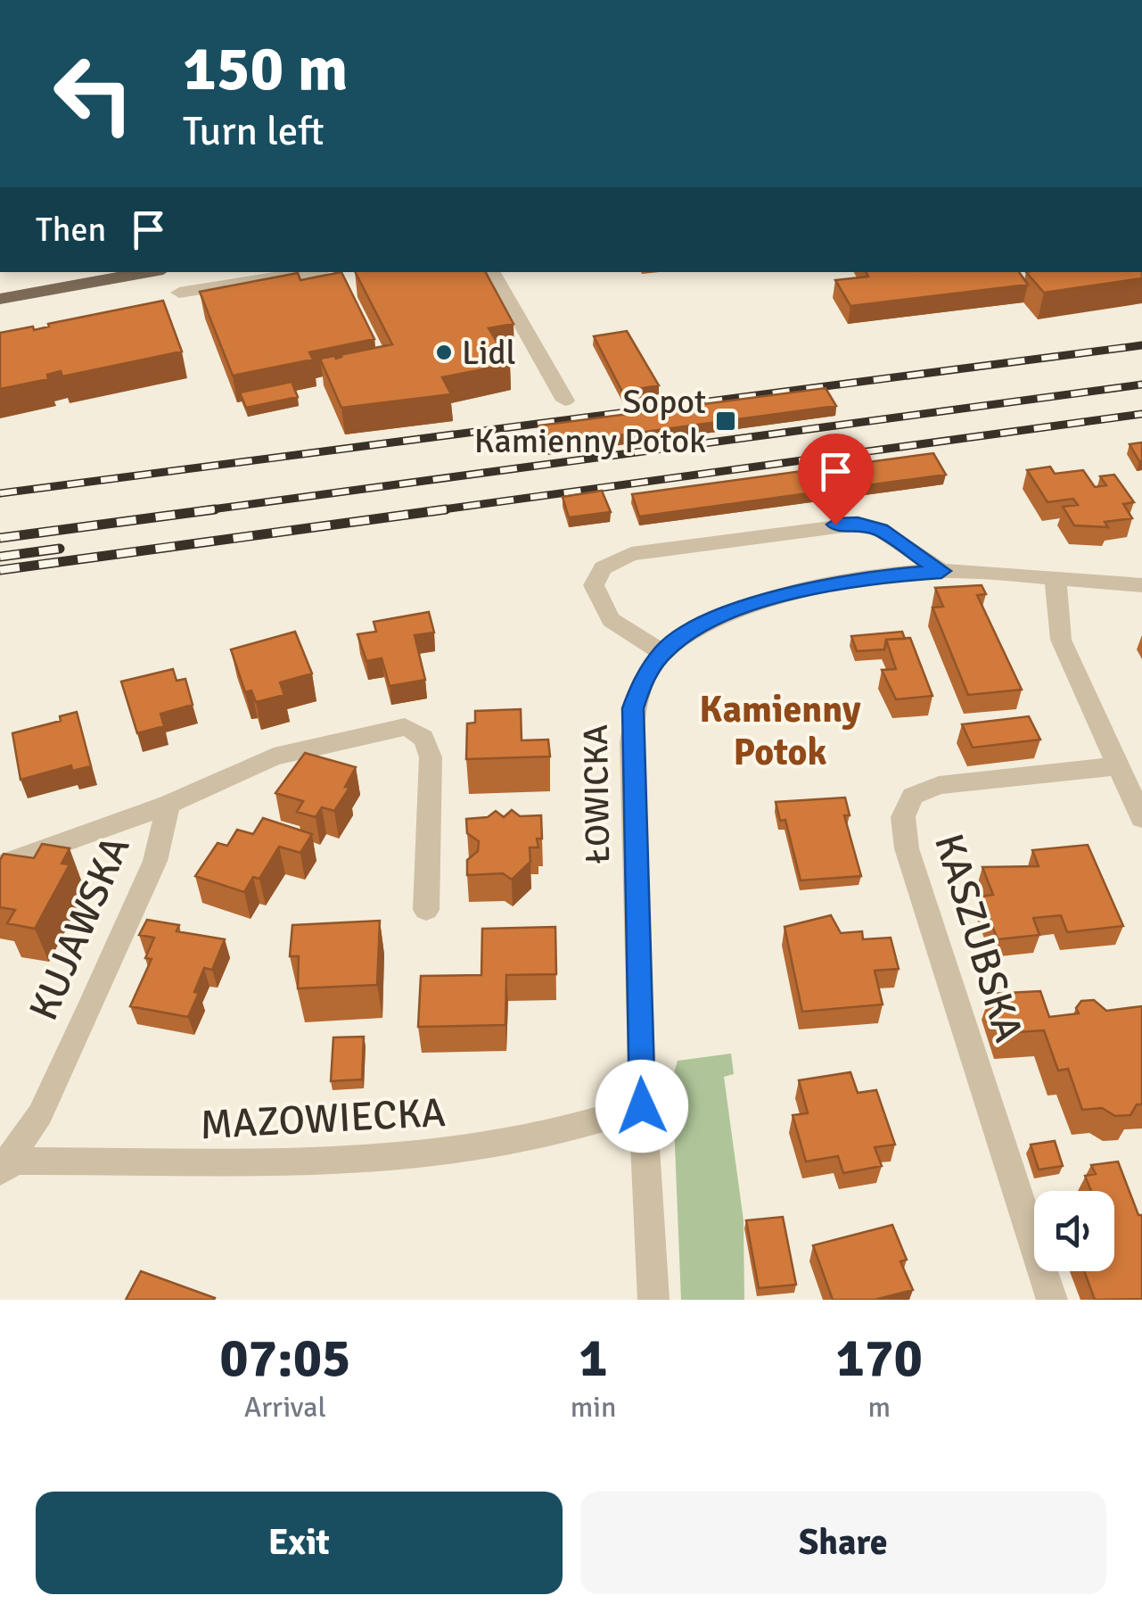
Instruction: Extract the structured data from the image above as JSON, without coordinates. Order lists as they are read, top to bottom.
{
  "streets": {
    "street": [
      "ŁOWICKA",
      "KUJAWSKA",
      "KASZUBSKA",
      "MAZOWIECKA"
    ]
  },
  "crossings": [
    ["ŁOWICKA", "MAZOWIECKA"],
    ["KUJAWSKA", "MAZOWIECKA"]
  ],
  "districts": ["Kamienny Potok"],
  "places": {
    "other": ["Lidl"],
    "transit": ["Sopot Kamienny Potok"]
  },
  "page": {
    "turn": ["150 m", "Turn left"],
    "then": "Then",
    "eta": [
      "07:05",
      "Arrival",
      "1",
      "min",
      "170",
      "m"
    ],
    "buttons": ["Exit", "Share"]
  }
}
